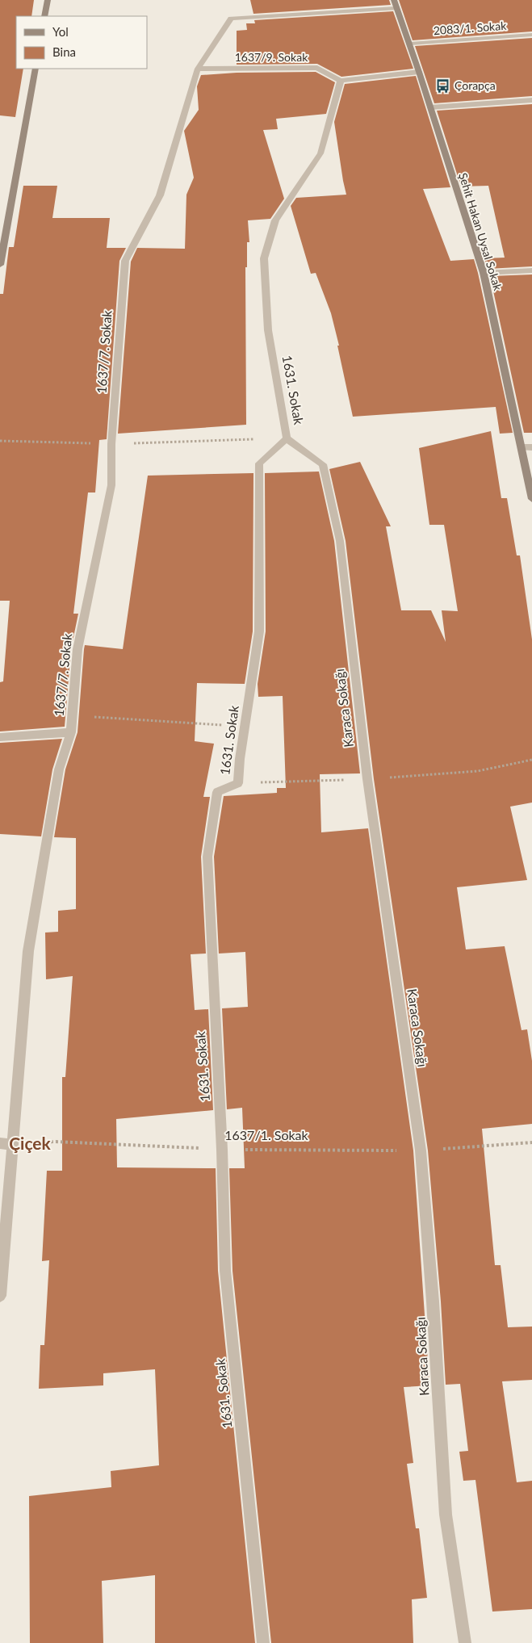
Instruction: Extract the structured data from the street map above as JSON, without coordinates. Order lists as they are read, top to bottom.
{
  "streets": {
    "main road": ["Şehit Hakan Uysal Sokak"],
    "street": [
      "2083/1. Sokak",
      "1637/9. Sokak",
      "1637/7. Sokak",
      "1631. Sokak",
      "Karaca Sokağı"
    ],
    "path": ["1637/1. Sokak"]
  },
  "crossings": [
    ["2083/1. Sokak", "Şehit Hakan Uysal Sokak"],
    ["1637/9. Sokak", "1637/7. Sokak"],
    ["1637/9. Sokak", "1631. Sokak"],
    ["Şehit Hakan Uysal Sokak", "1637/7. Sokak"],
    ["1637/7. Sokak", "1637/1. Sokak"],
    ["1631. Sokak", "Karaca Sokağı"],
    ["1631. Sokak", "1637/1. Sokak"],
    ["Karaca Sokağı", "1637/1. Sokak"]
  ],
  "districts": ["Çiçek"],
  "places": {
    "bus stop": ["Çorapça"]
  },
  "legend": ["Yol", "Bina"]
}
